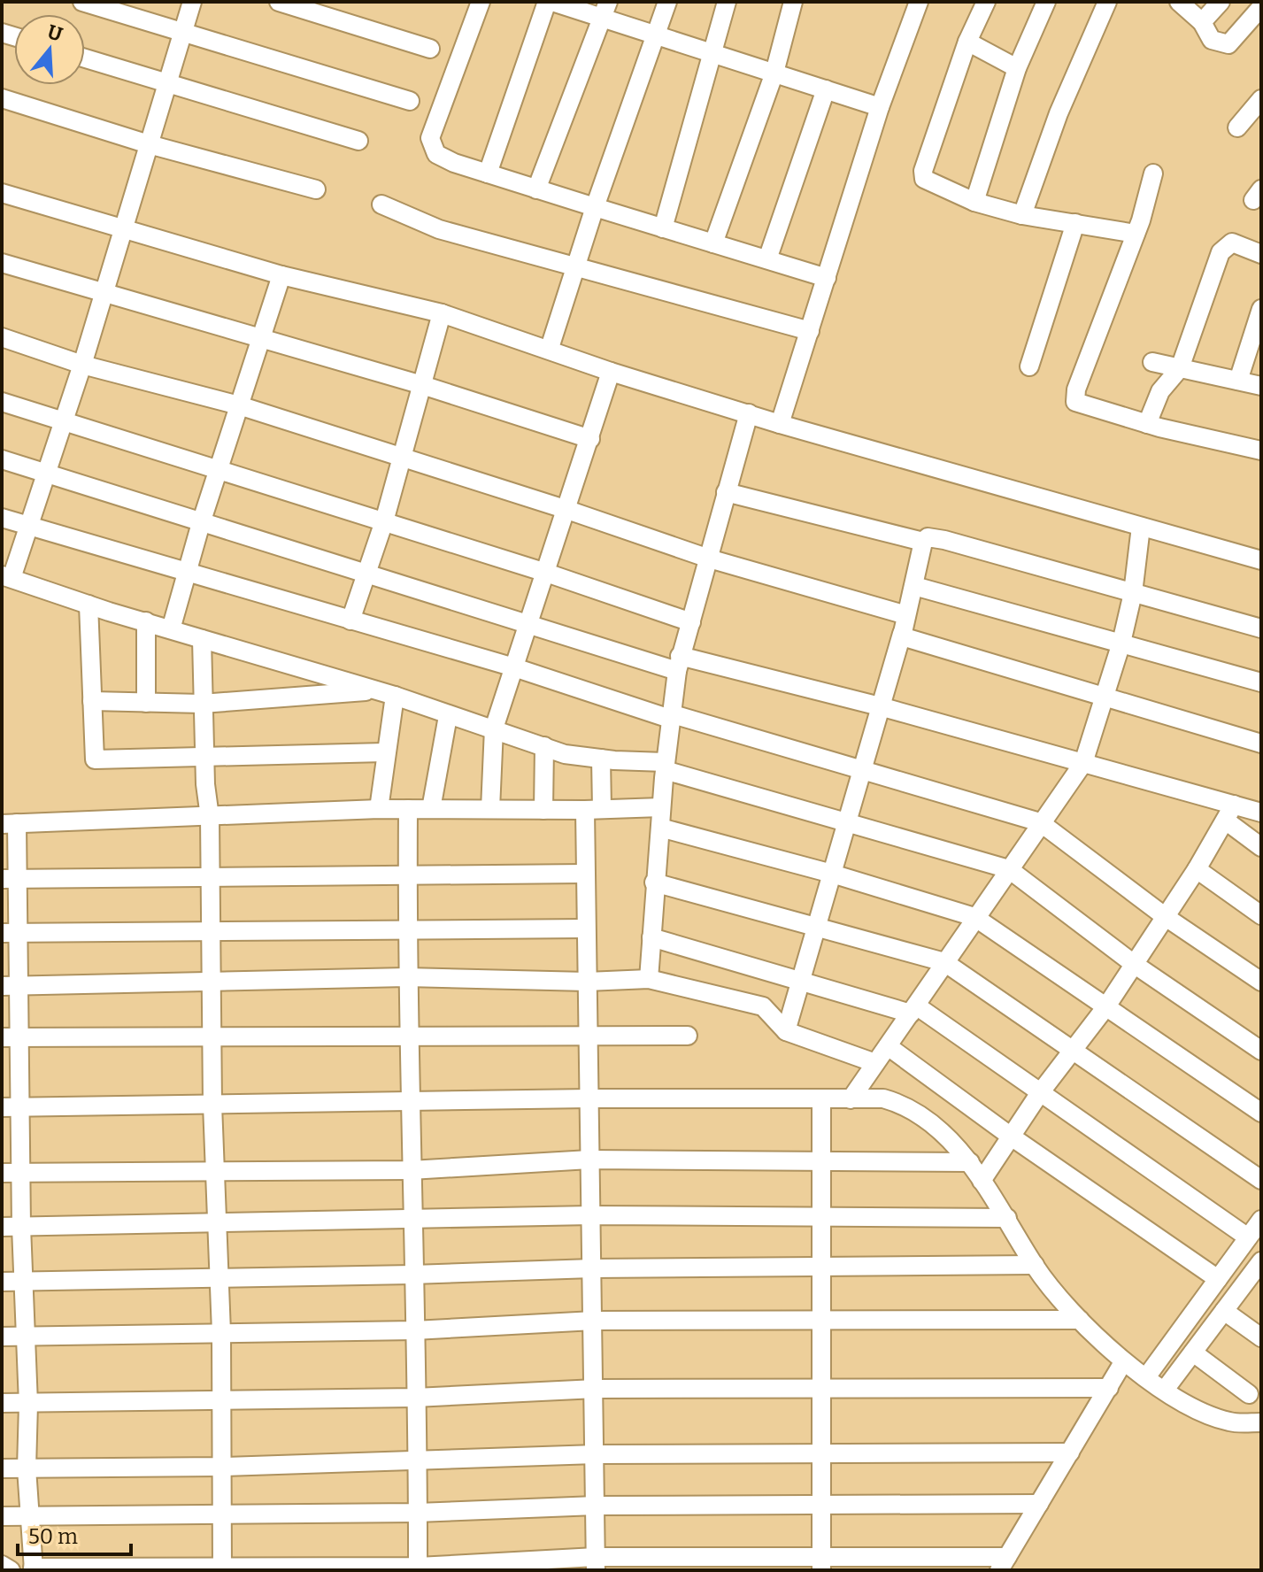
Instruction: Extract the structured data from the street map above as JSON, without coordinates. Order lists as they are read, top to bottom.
{
  "scale_bar": "50 m",
  "north": "top"
}
